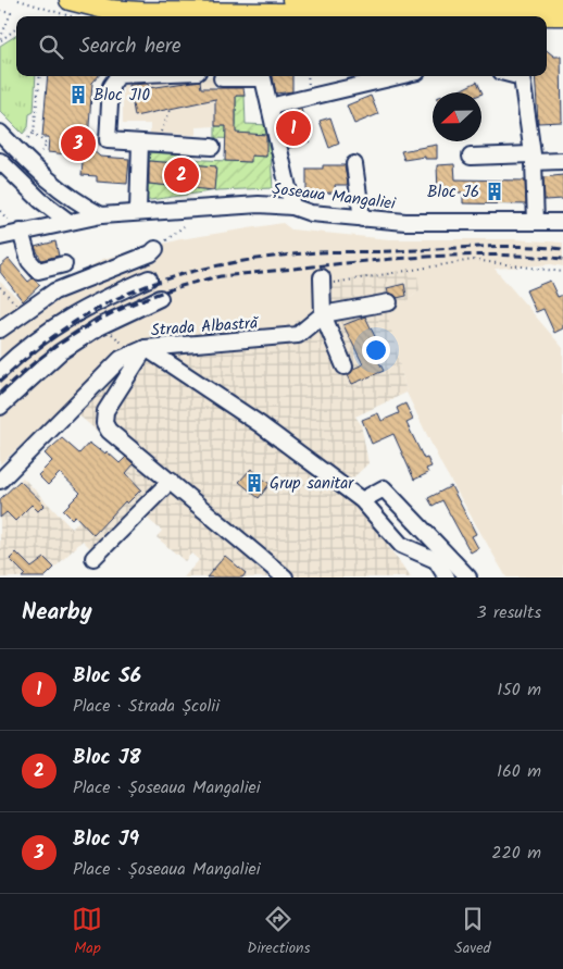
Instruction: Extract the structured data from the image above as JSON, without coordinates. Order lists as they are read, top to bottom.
{
  "streets": {
    "street": ["Șoseaua Mangaliei", "Strada Albastră"]
  },
  "places": {
    "building": ["Bloc J10", "Bloc J6", "Grup sanitar"]
  },
  "north": "left",
  "page": {
    "search": "Search here",
    "pins": ["1", "3", "2"],
    "heading": ["Nearby", "3 results"],
    "list": [
      {
        "mark": "1",
        "name": "Bloc S6",
        "note": "Place · Strada Școlii",
        "value": "150 m"
      },
      {
        "mark": "2",
        "name": "Bloc J8",
        "note": "Place · Șoseaua Mangaliei",
        "value": "160 m"
      },
      {
        "mark": "3",
        "name": "Bloc J9",
        "note": "Place · Șoseaua Mangaliei",
        "value": "220 m"
      }
    ],
    "nav": ["Map", "Directions", "Saved"]
  }
}
